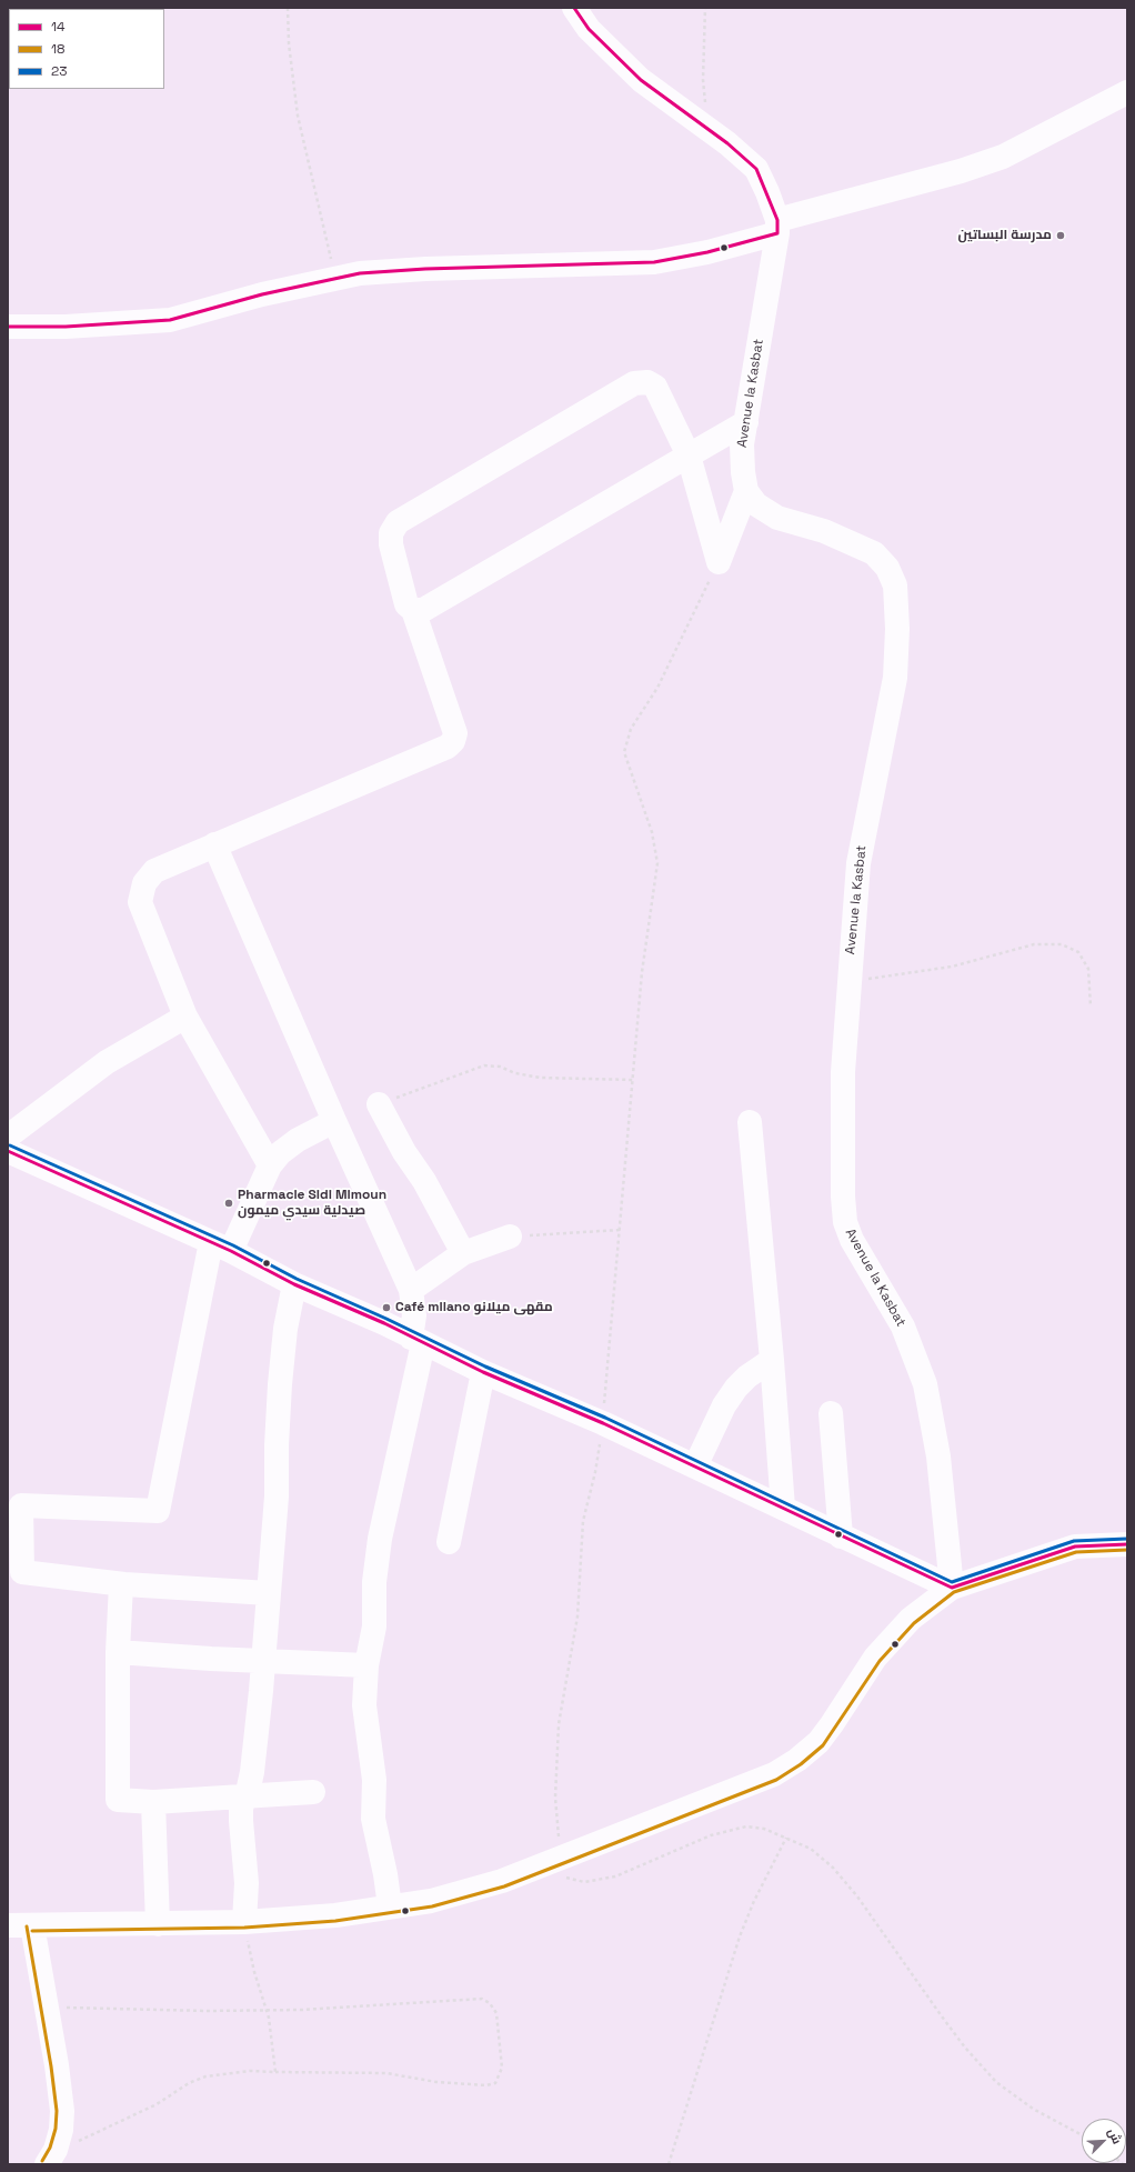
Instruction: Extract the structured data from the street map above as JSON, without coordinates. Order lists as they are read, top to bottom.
{
  "streets": {
    "street": ["Avenue la Kasbat"]
  },
  "places": ["مدرسة البساتين", "Pharmacie Sidi Mimoun صيدلية سيدي ميمون", "Café milano مقهى ميلانو"],
  "lines": ["transit line 14", "transit line 23", "transit line 18"],
  "legend": ["14", "18", "23"],
  "north": "top right"
}
